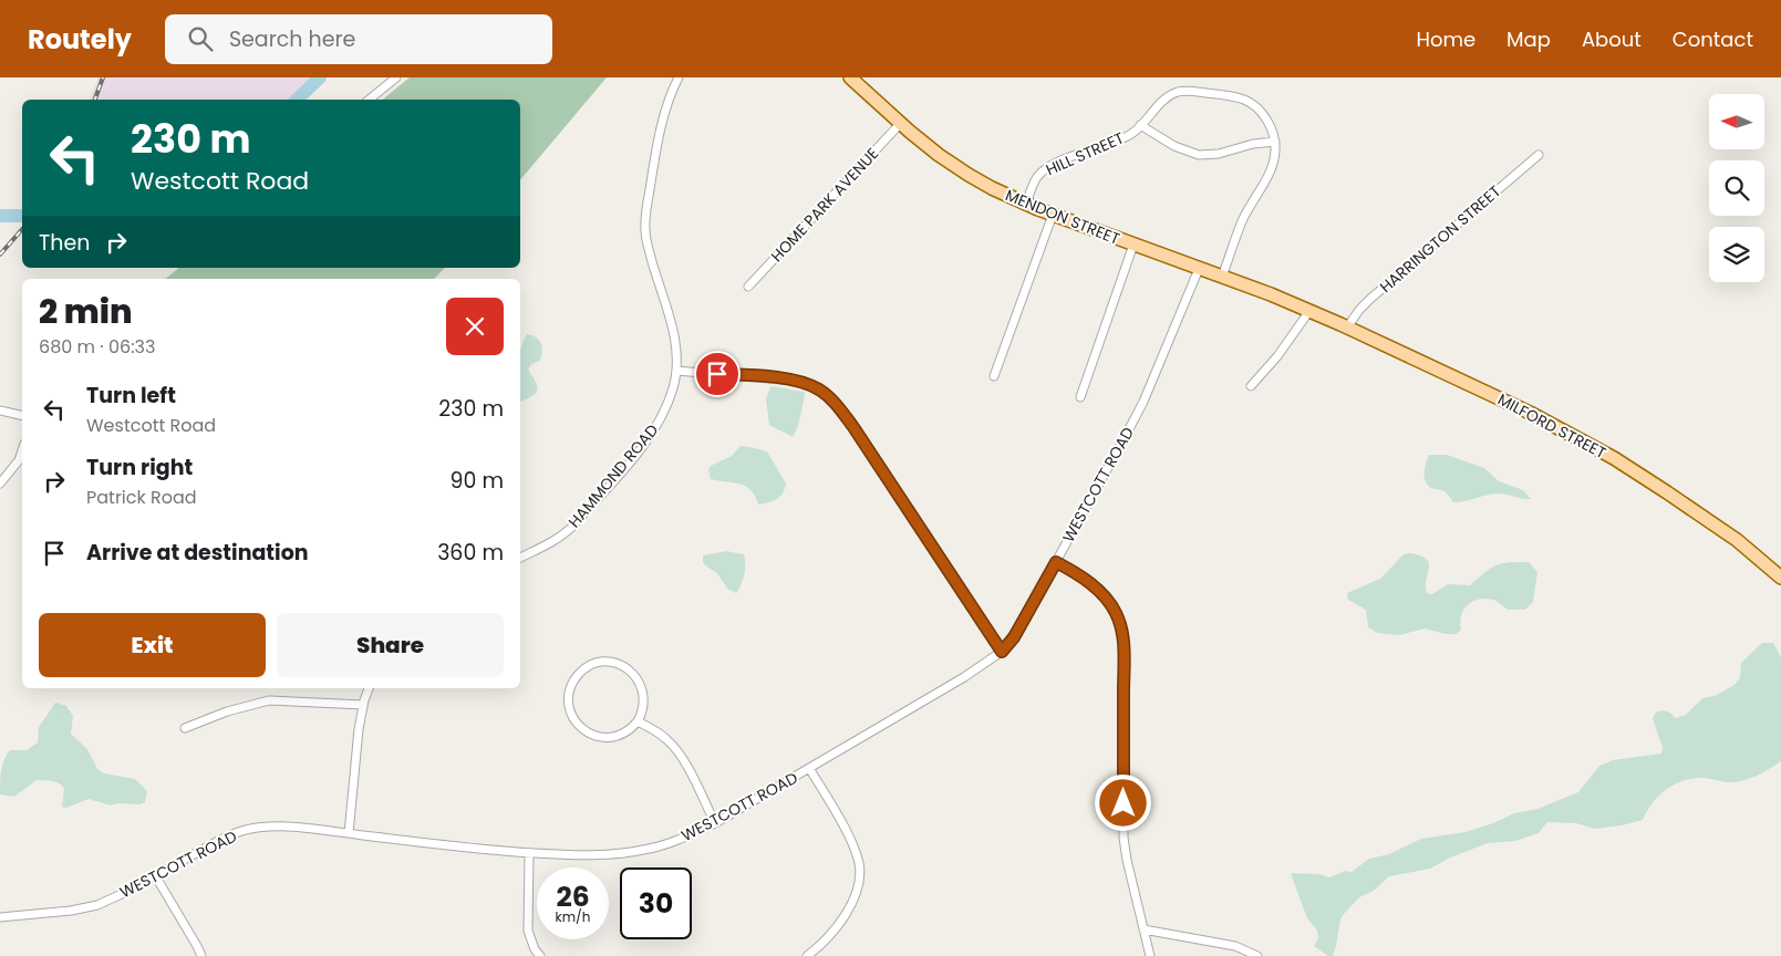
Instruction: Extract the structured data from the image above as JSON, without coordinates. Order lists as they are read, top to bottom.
{
  "streets": {
    "main road": ["MENDON STREET", "MILFORD STREET"],
    "street": [
      "HILL STREET",
      "HOME PARK AVENUE",
      "HARRINGTON STREET",
      "HAMMOND ROAD",
      "WESTCOTT ROAD"
    ]
  },
  "crossings": [
    ["HILL STREET", "MENDON STREET"],
    ["HOME PARK AVENUE", "MENDON STREET"],
    ["MENDON STREET", "MILFORD STREET"],
    ["MENDON STREET", "WESTCOTT ROAD"],
    ["HARRINGTON STREET", "MILFORD STREET"]
  ],
  "north": "left",
  "page": {
    "header": "Routely",
    "search": "Search here",
    "nav": [
      "Home",
      "Map",
      "About",
      "Contact"
    ],
    "turn": ["230 m", "Westcott Road"],
    "then": "Then",
    "heading": ["2 min", "680 m · 06:33"],
    "list": [
      {
        "name": "Turn left",
        "note": "Westcott Road",
        "value": "230 m"
      },
      {
        "name": "Turn right",
        "note": "Patrick Road",
        "value": "90 m"
      },
      {
        "name": "Arrive at destination",
        "value": "360 m"
      }
    ],
    "buttons": ["Exit", "Share"],
    "speed": "26 km/h",
    "limit": "30"
  }
}
